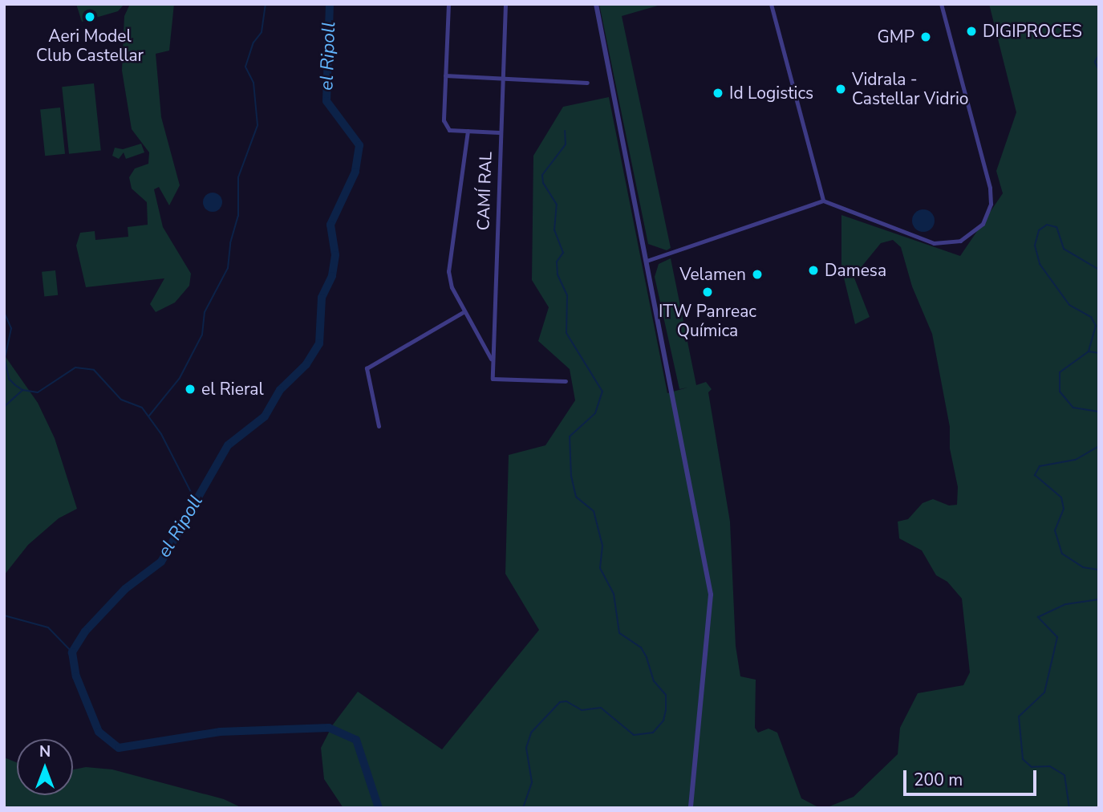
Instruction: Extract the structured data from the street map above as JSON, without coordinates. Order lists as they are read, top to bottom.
{
  "streets": {
    "street": ["CAMÍ RAL"]
  },
  "water": ["el Ripoll"],
  "places": [
    "Aeri Model Club Castellar",
    "DIGIPROCES",
    "GMP",
    "Vidrala - Castellar Vidrio",
    "Id Logistics",
    "Damesa",
    "Velamen",
    "ITW Panreac Química",
    "el Rieral"
  ],
  "scale_bar": "200 m",
  "north": "top"
}
